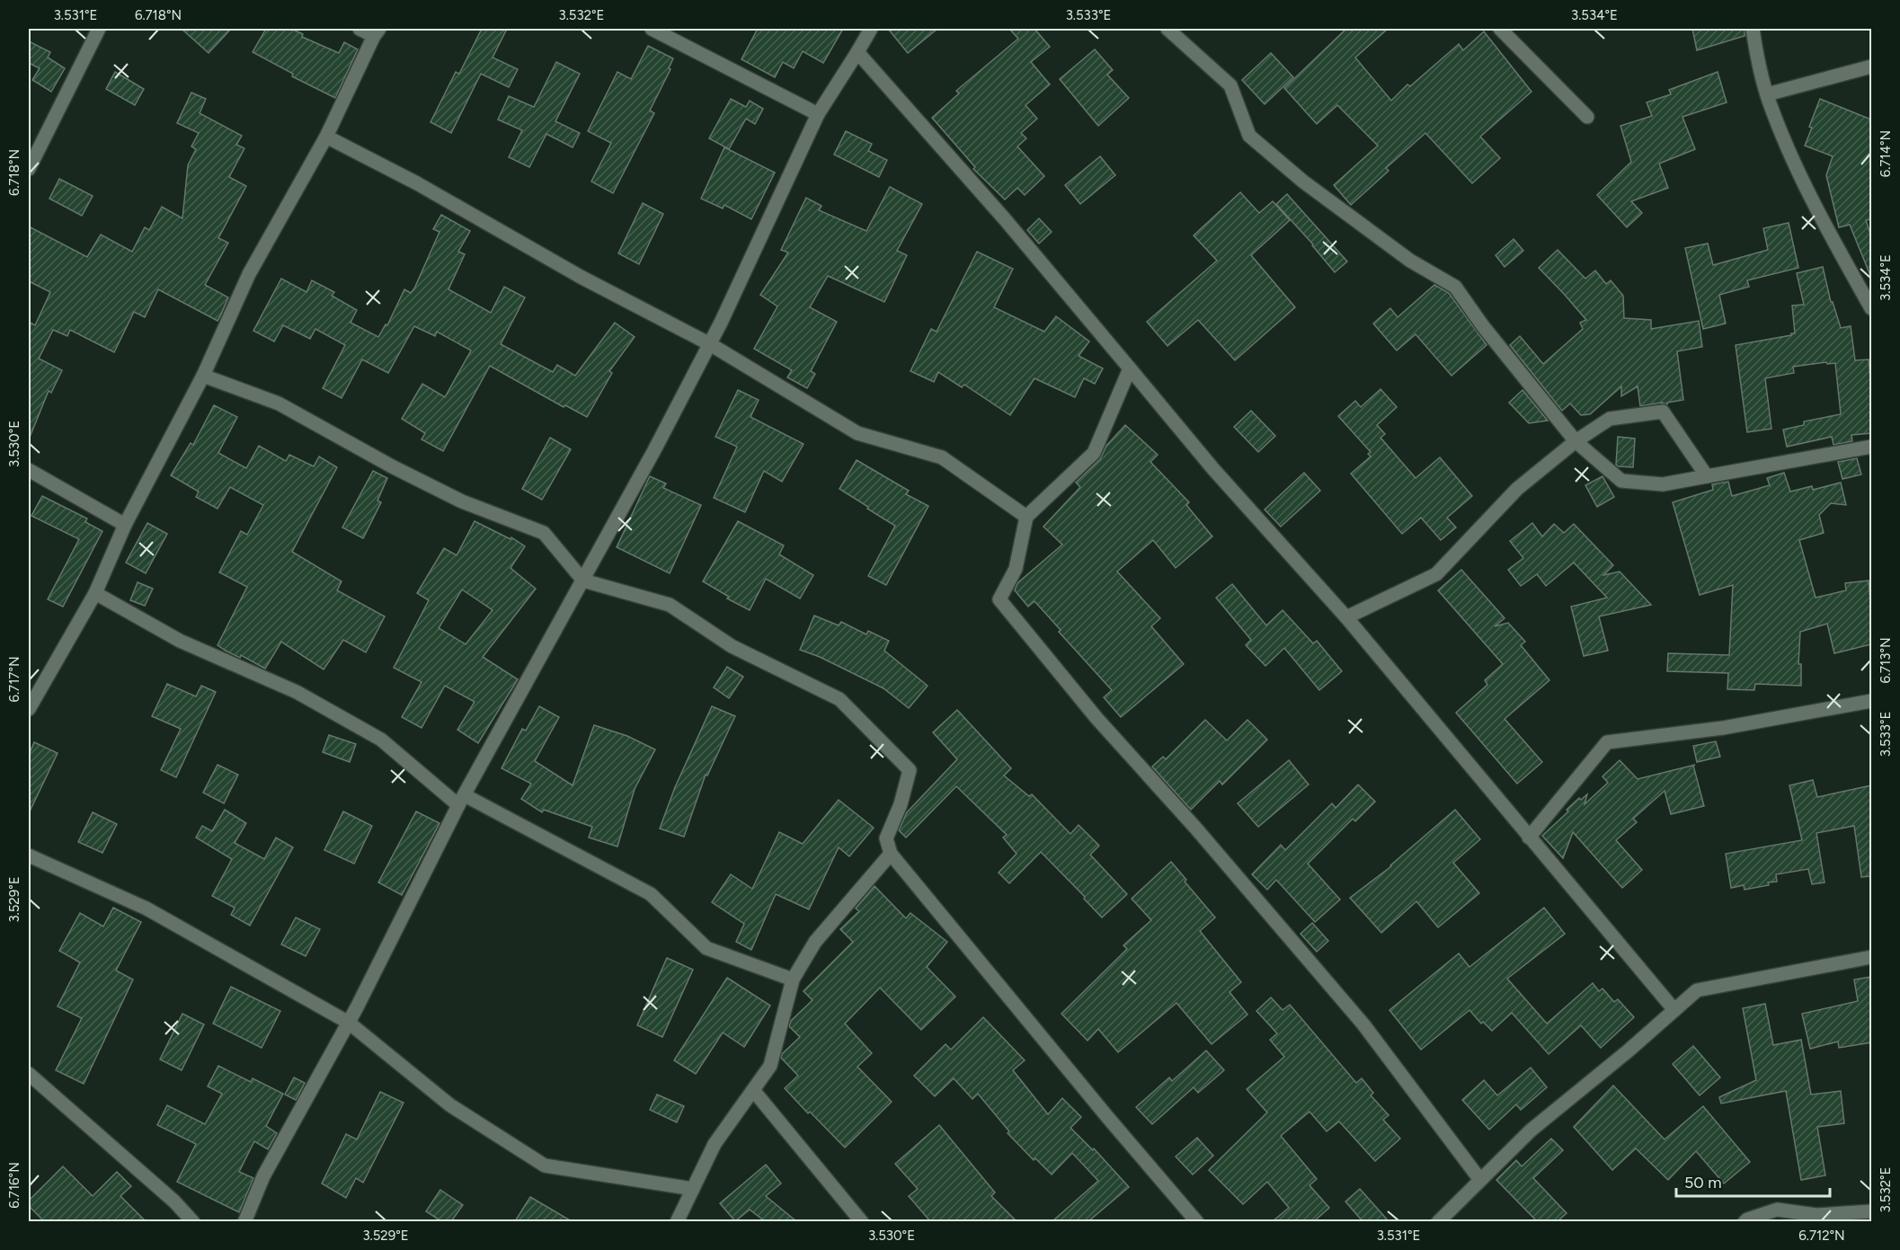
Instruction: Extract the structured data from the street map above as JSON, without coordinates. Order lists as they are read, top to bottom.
{
  "scale_bar": "50 m",
  "coordinates": [
    "3.531°E",
    "6.718°N",
    "3.532°E",
    "3.533°E",
    "3.534°E",
    "6.714°N",
    "3.530°E",
    "6.713°N",
    "6.717°N",
    "3.529°E",
    "6.716°N",
    "6.712°N"
  ]
}
